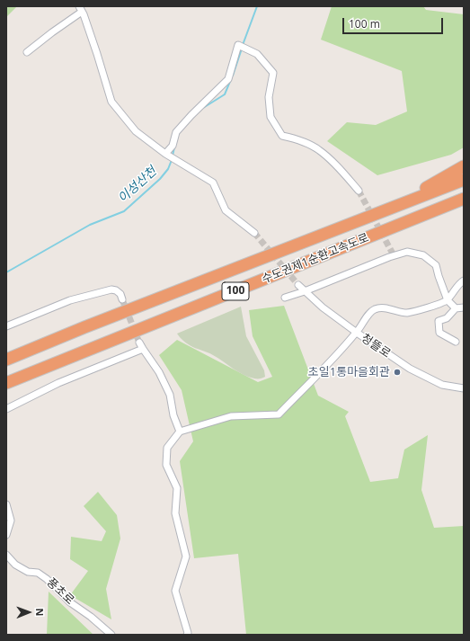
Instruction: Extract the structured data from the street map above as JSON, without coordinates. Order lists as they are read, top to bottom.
{
  "streets": {
    "highway": ["수도권제1순환고속도로", "100"],
    "street": ["청뜰로", "풍초로"]
  },
  "water": ["이성산천"],
  "places": ["초일1통마을회관"],
  "scale_bar": "100 m",
  "north": "right"
}
